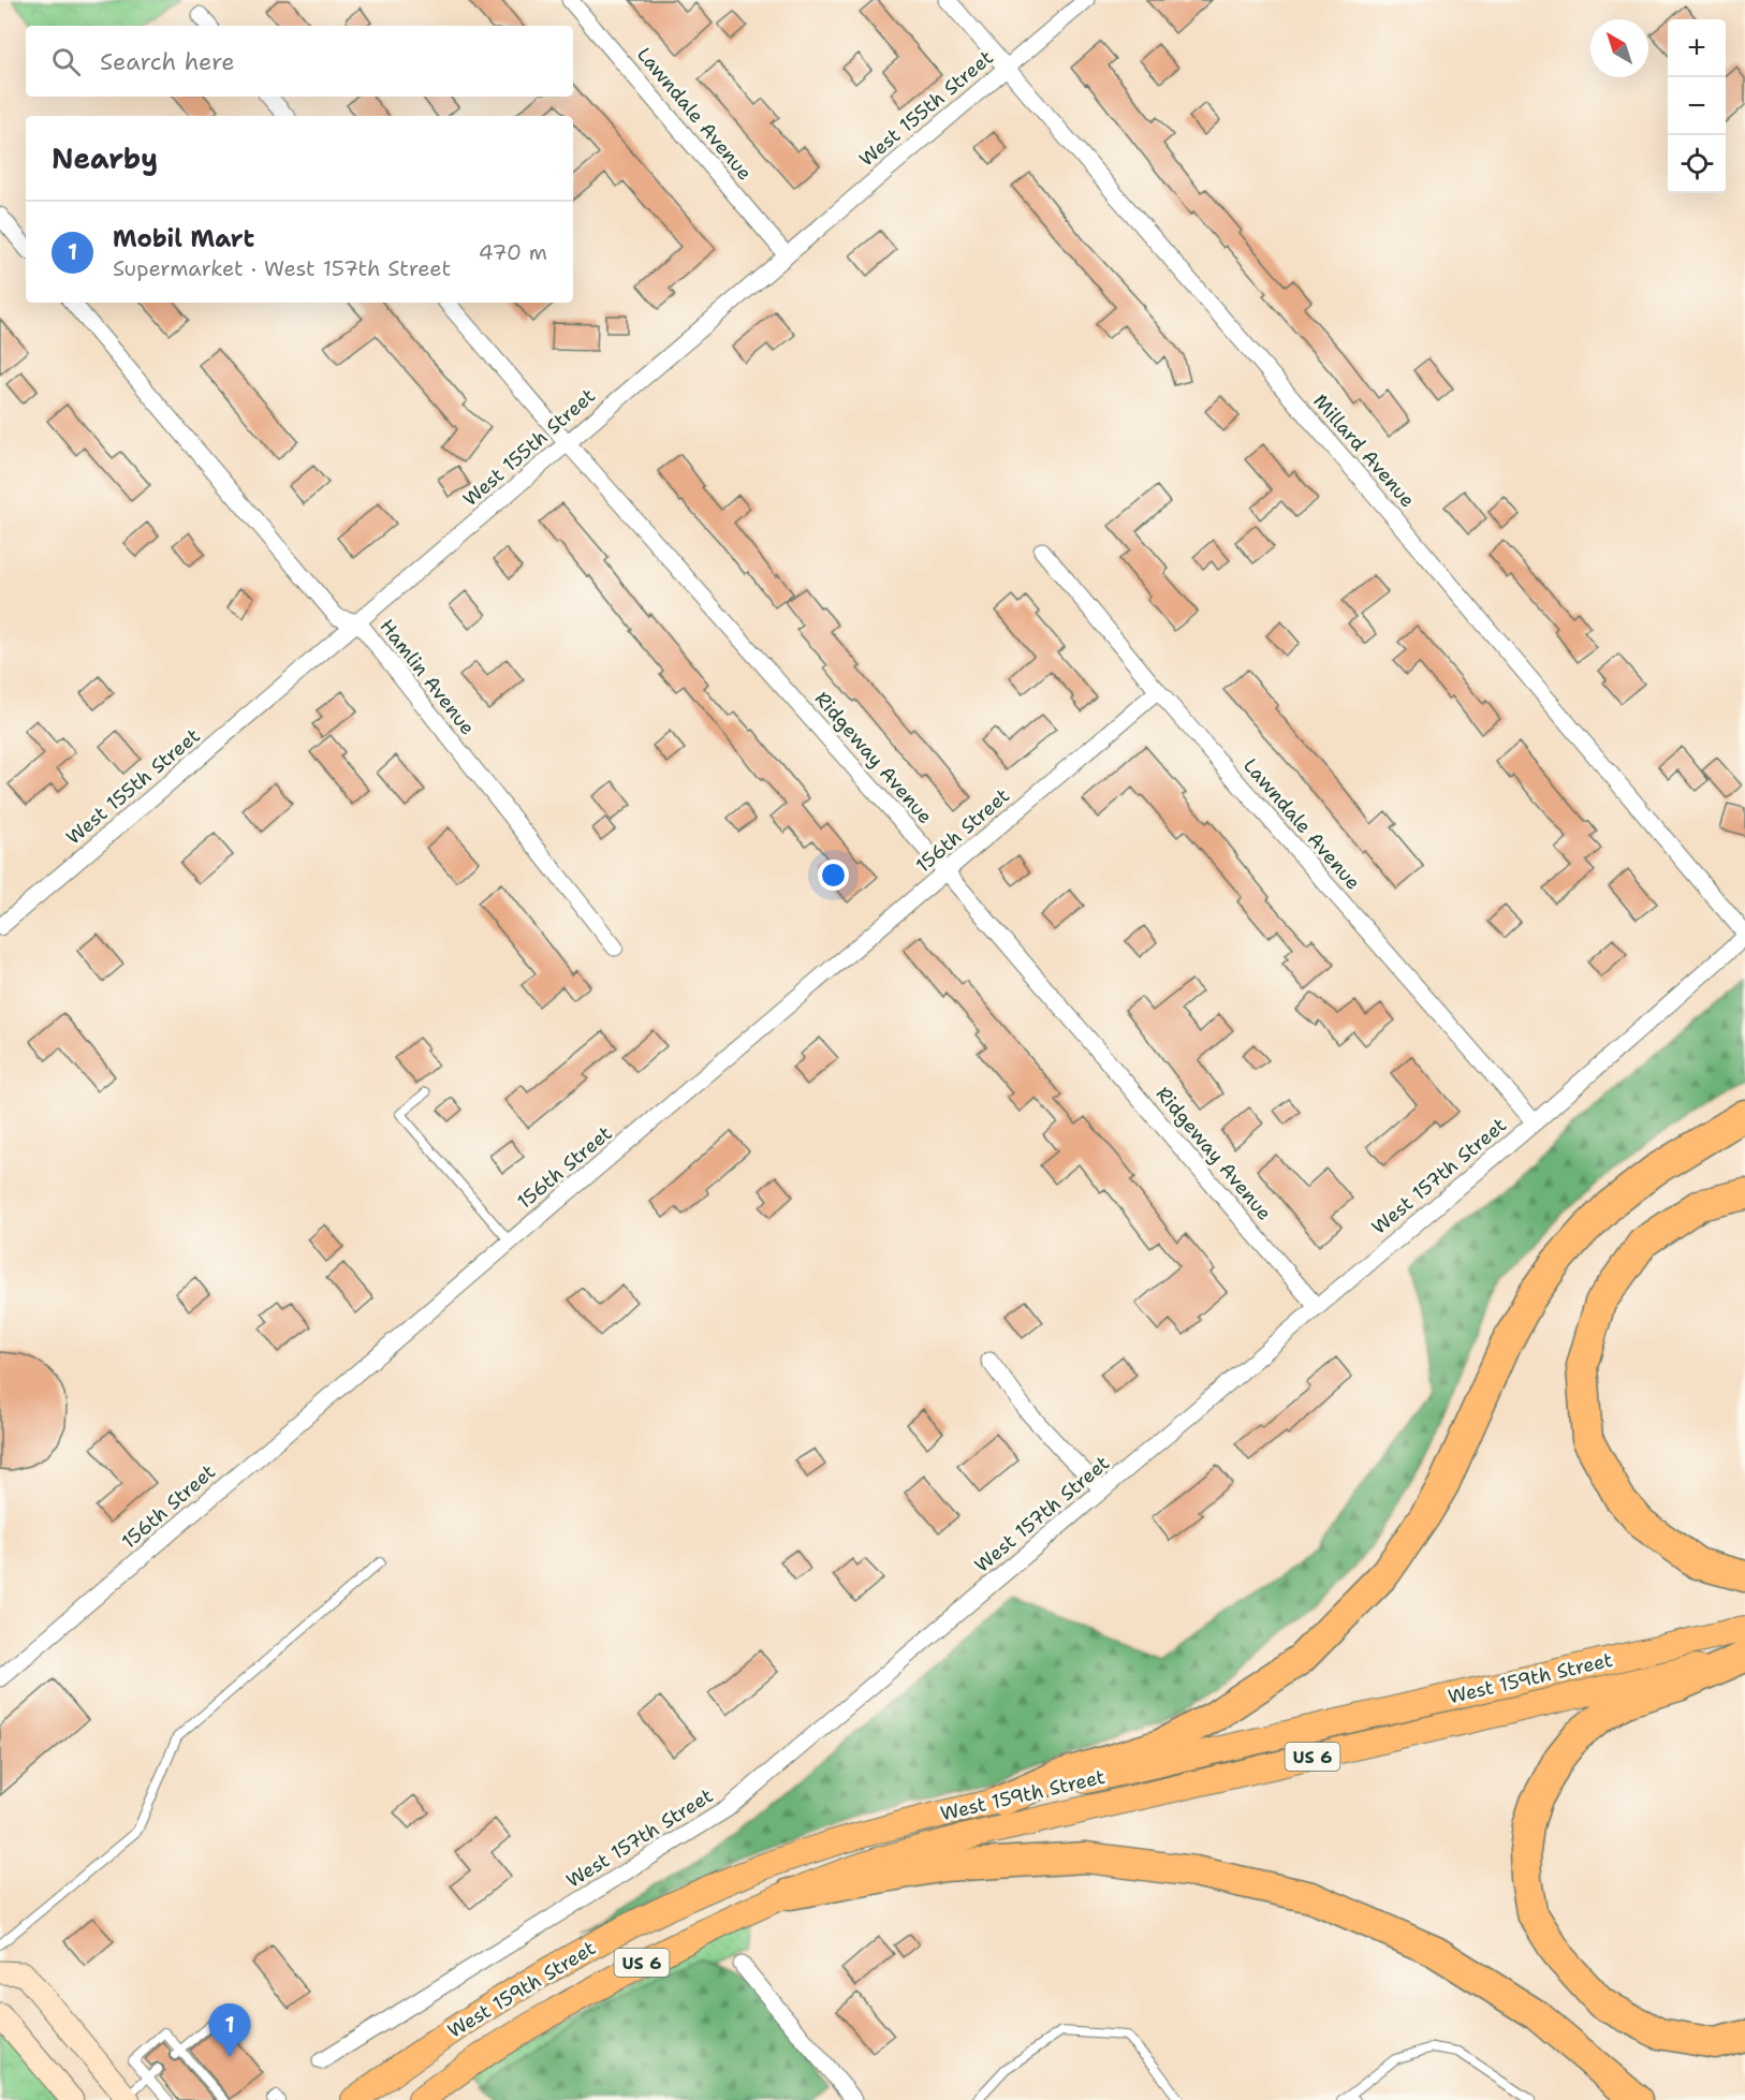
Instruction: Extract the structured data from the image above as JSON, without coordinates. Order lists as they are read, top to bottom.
{
  "streets": {
    "main road": ["West 159th Street", "US 6"],
    "street": [
      "West 155th Street",
      "Lawndale Avenue",
      "Millard Avenue",
      "Hamlin Avenue",
      "Ridgeway Avenue",
      "156th Street",
      "West 157th Street"
    ]
  },
  "crossings": [
    ["West 155th Street", "Lawndale Avenue"],
    ["West 155th Street", "Millard Avenue"],
    ["West 155th Street", "Hamlin Avenue"],
    ["West 155th Street", "Ridgeway Avenue"],
    ["Lawndale Avenue", "156th Street"],
    ["Lawndale Avenue", "West 157th Street"],
    ["Millard Avenue", "West 157th Street"],
    ["Ridgeway Avenue", "156th Street"],
    ["Ridgeway Avenue", "West 157th Street"]
  ],
  "north": "top left",
  "page": {
    "map_buttons": ["+", "−"],
    "search": "Search here",
    "heading": "Nearby",
    "list": [
      {
        "mark": "1",
        "name": "Mobil Mart",
        "note": "Supermarket · West 157th Street",
        "value": "470 m"
      }
    ],
    "pins": "1"
  }
}
